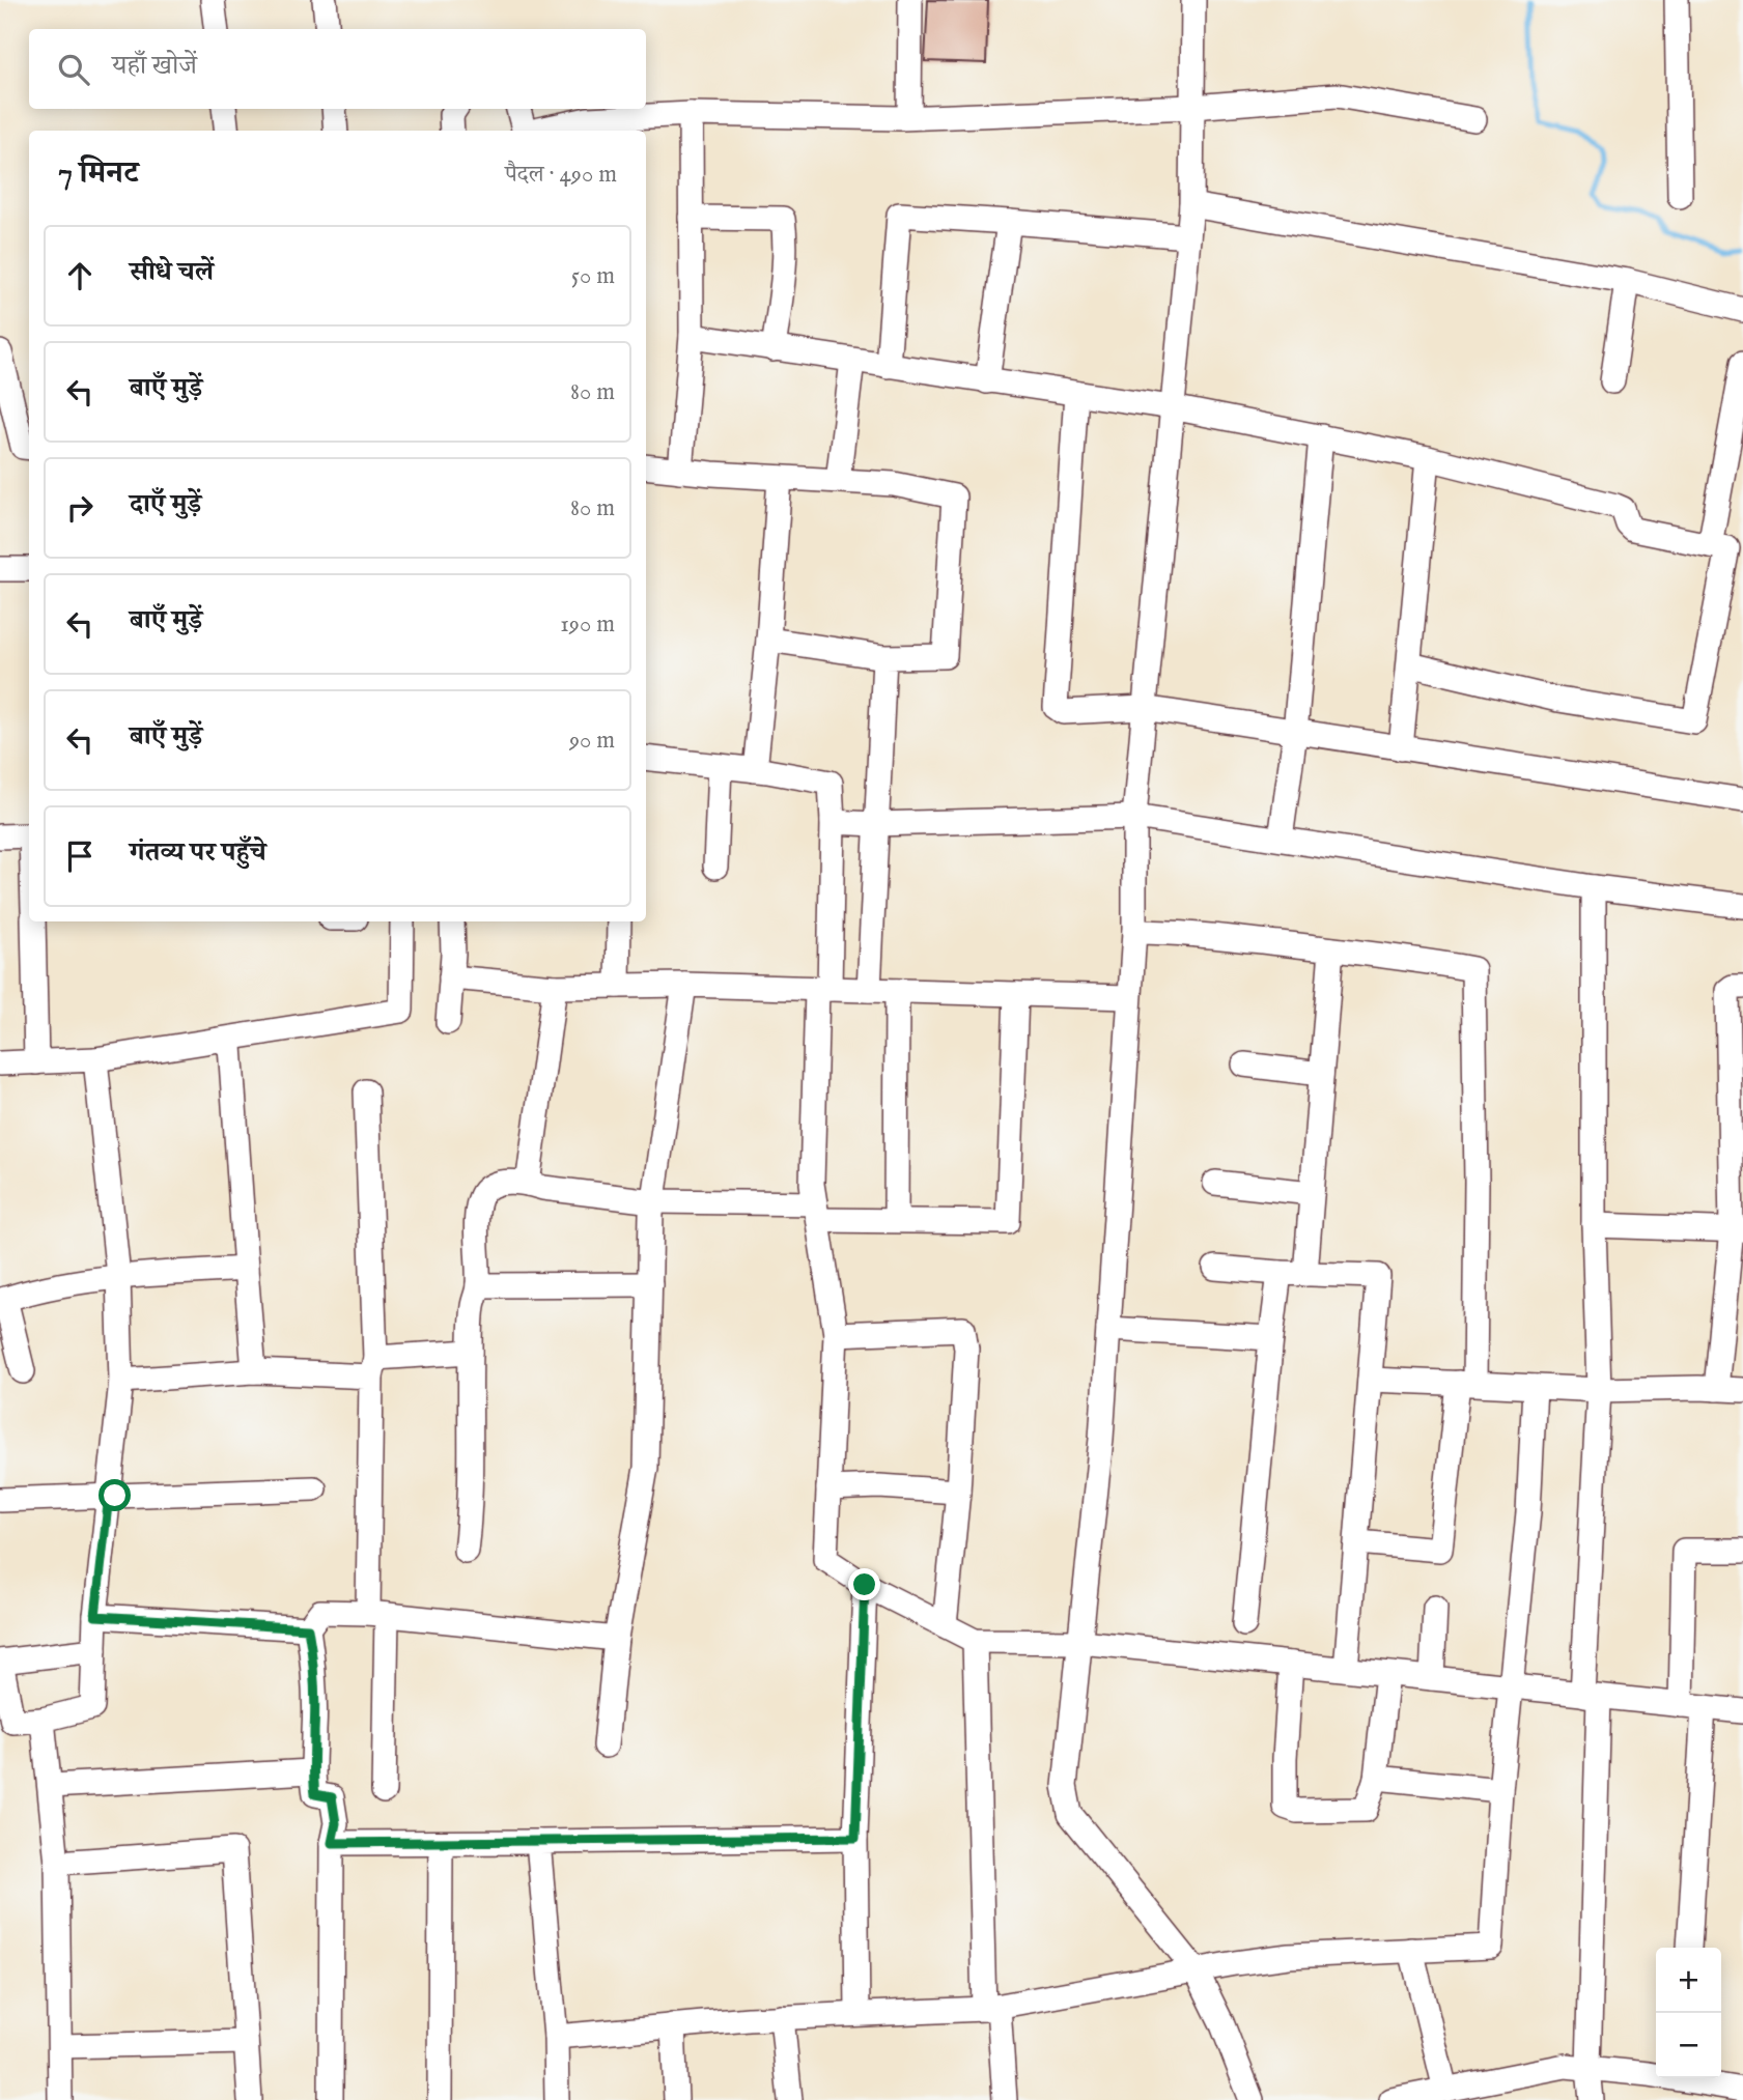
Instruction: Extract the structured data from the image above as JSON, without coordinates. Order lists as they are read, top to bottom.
{
  "page": {
    "search": "यहाँ खोजें",
    "heading": ["7 मिनट", "पैदल · 490 m"],
    "list": [
      ["सीधे चलें", "50 m"],
      ["बाएँ मुड़ें", "80 m"],
      ["दाएँ मुड़ें", "80 m"],
      ["बाएँ मुड़ें", "190 m"],
      ["बाएँ मुड़ें", "90 m"],
      "गंतव्य पर पहुँचे"
    ],
    "map_buttons": ["+", "−"]
  }
}
